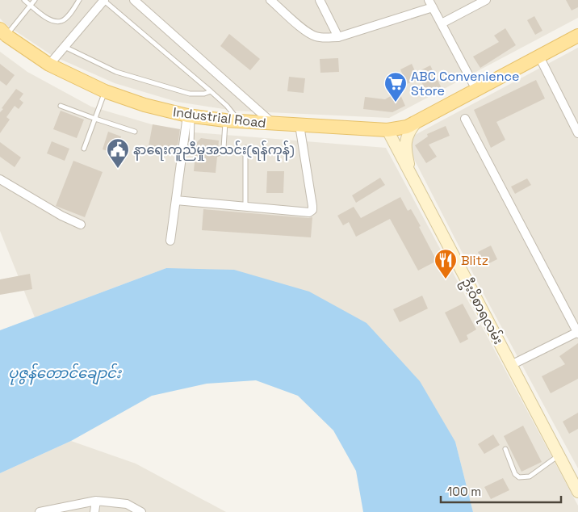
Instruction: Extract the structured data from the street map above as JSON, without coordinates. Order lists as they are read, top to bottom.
{
  "streets": {
    "main road": ["Industrial Road", "ဦးဝိစာရလမ်း"]
  },
  "crossings": [
    ["Industrial Road", "ဦးဝိစာရလမ်း"]
  ],
  "water": ["ပုဇွန်တောင်ချောင်း"],
  "places": {
    "supermarket": ["ABC Convenience Store"],
    "public building": ["နာရေးကူညီမှုအသင်း(ရန်ကုန်)"],
    "restaurant": ["Blitz"]
  },
  "scale_bar": "100 m"
}
